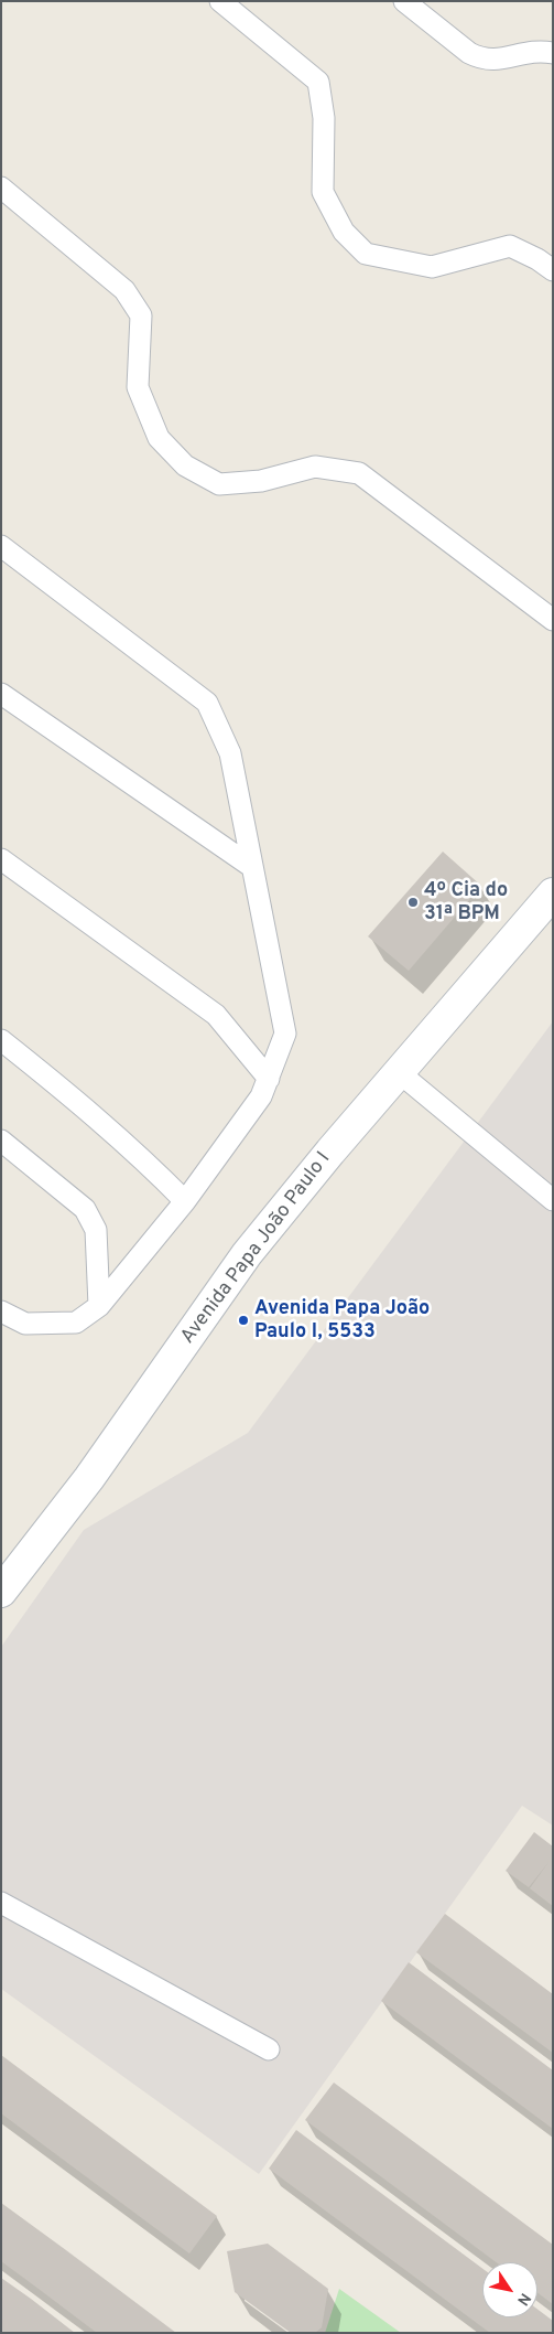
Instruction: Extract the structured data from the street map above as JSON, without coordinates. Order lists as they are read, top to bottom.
{
  "streets": {
    "main road": ["Avenida Papa João Paulo I"]
  },
  "places": ["4º Cia do 31ª BPM", "Avenida Papa João Paulo I, 5533"],
  "north": "bottom right"
}
